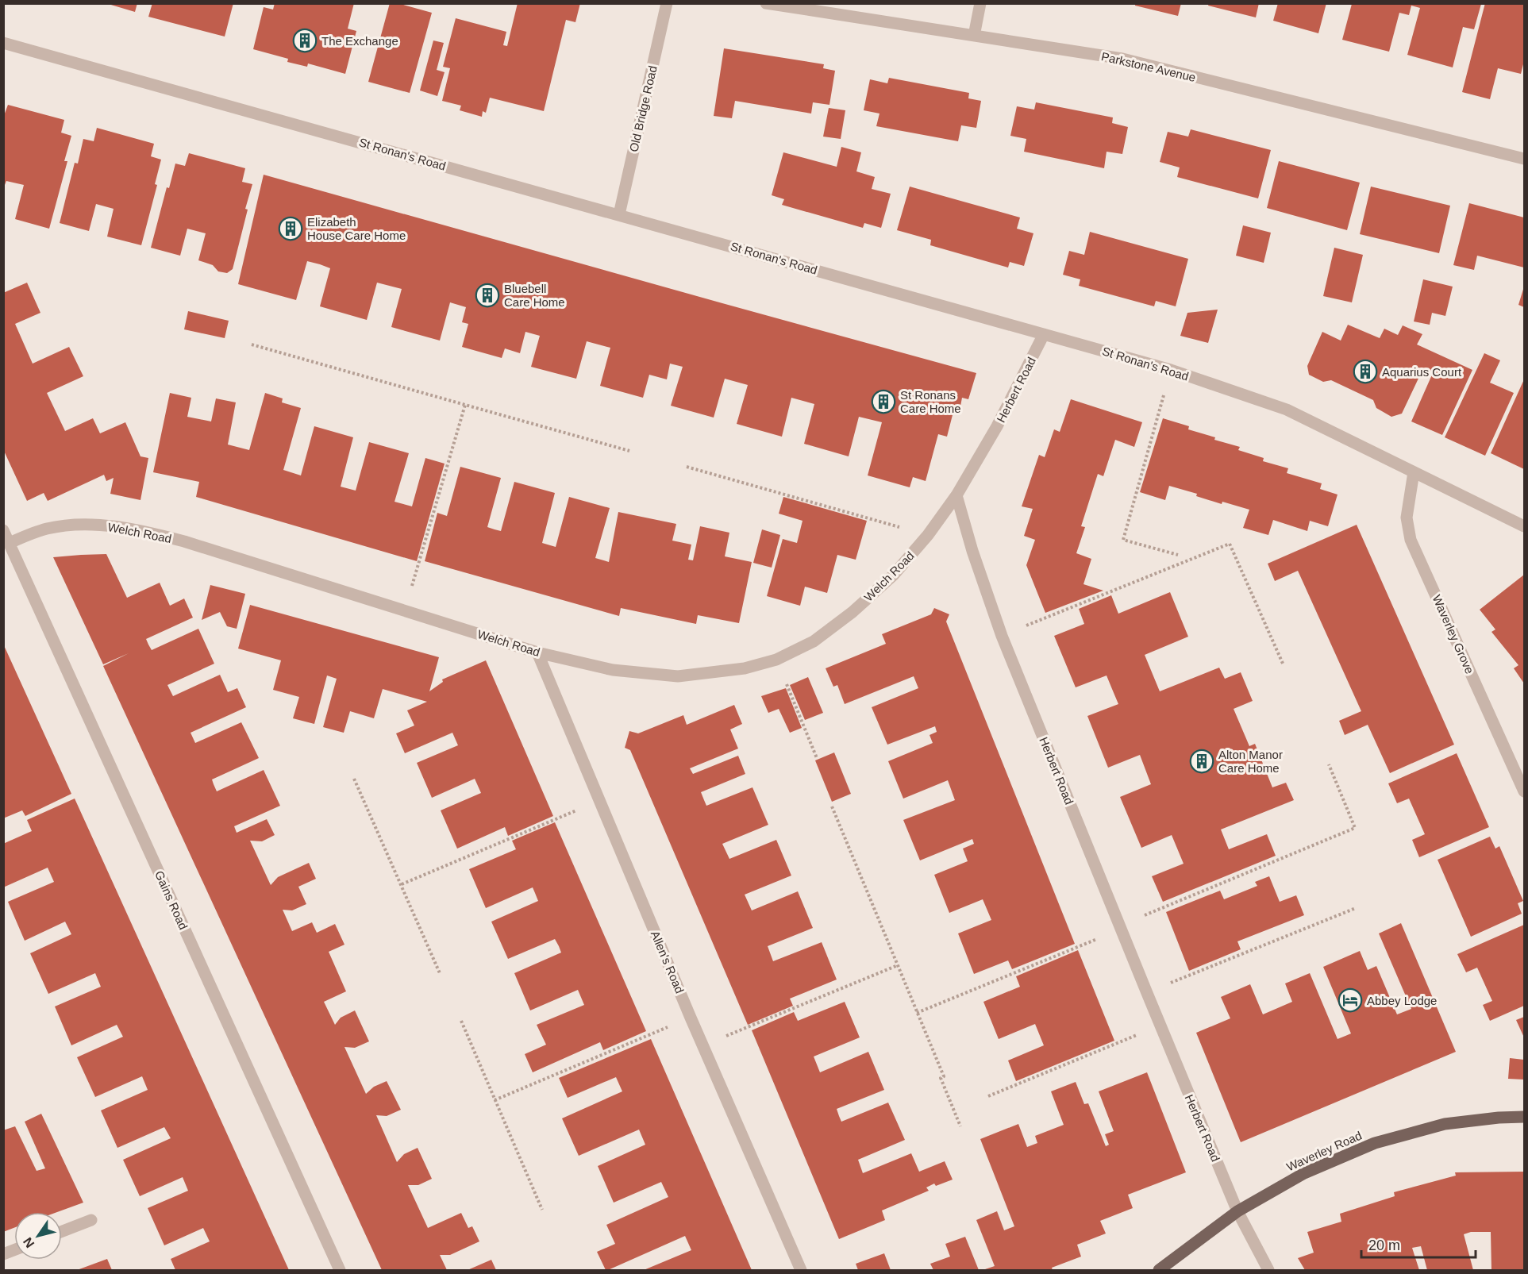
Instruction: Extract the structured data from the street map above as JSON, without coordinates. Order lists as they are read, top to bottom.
{
  "streets": {
    "main road": ["Waverley Road"],
    "street": [
      "Parkstone Avenue",
      "Old Bridge Road",
      "St Ronan's Road",
      "Herbert Road",
      "Welch Road",
      "Waverley Grove",
      "Gains Road",
      "Allen's Road"
    ]
  },
  "crossings": [
    ["Old Bridge Road", "St Ronan's Road"],
    ["St Ronan's Road", "Herbert Road"],
    ["St Ronan's Road", "Waverley Grove"],
    ["Herbert Road", "Welch Road"],
    ["Herbert Road", "Waverley Road"],
    ["Welch Road", "Gains Road"],
    ["Welch Road", "Allen's Road"]
  ],
  "places": {
    "building": [
      "The Exchange",
      "Elizabeth House Care Home",
      "Bluebell Care Home",
      "Aquarius Court",
      "St Ronans Care Home",
      "Alton Manor Care Home"
    ],
    "hotel": ["Abbey Lodge"]
  },
  "scale_bar": "20 m",
  "north": "bottom left"
}
